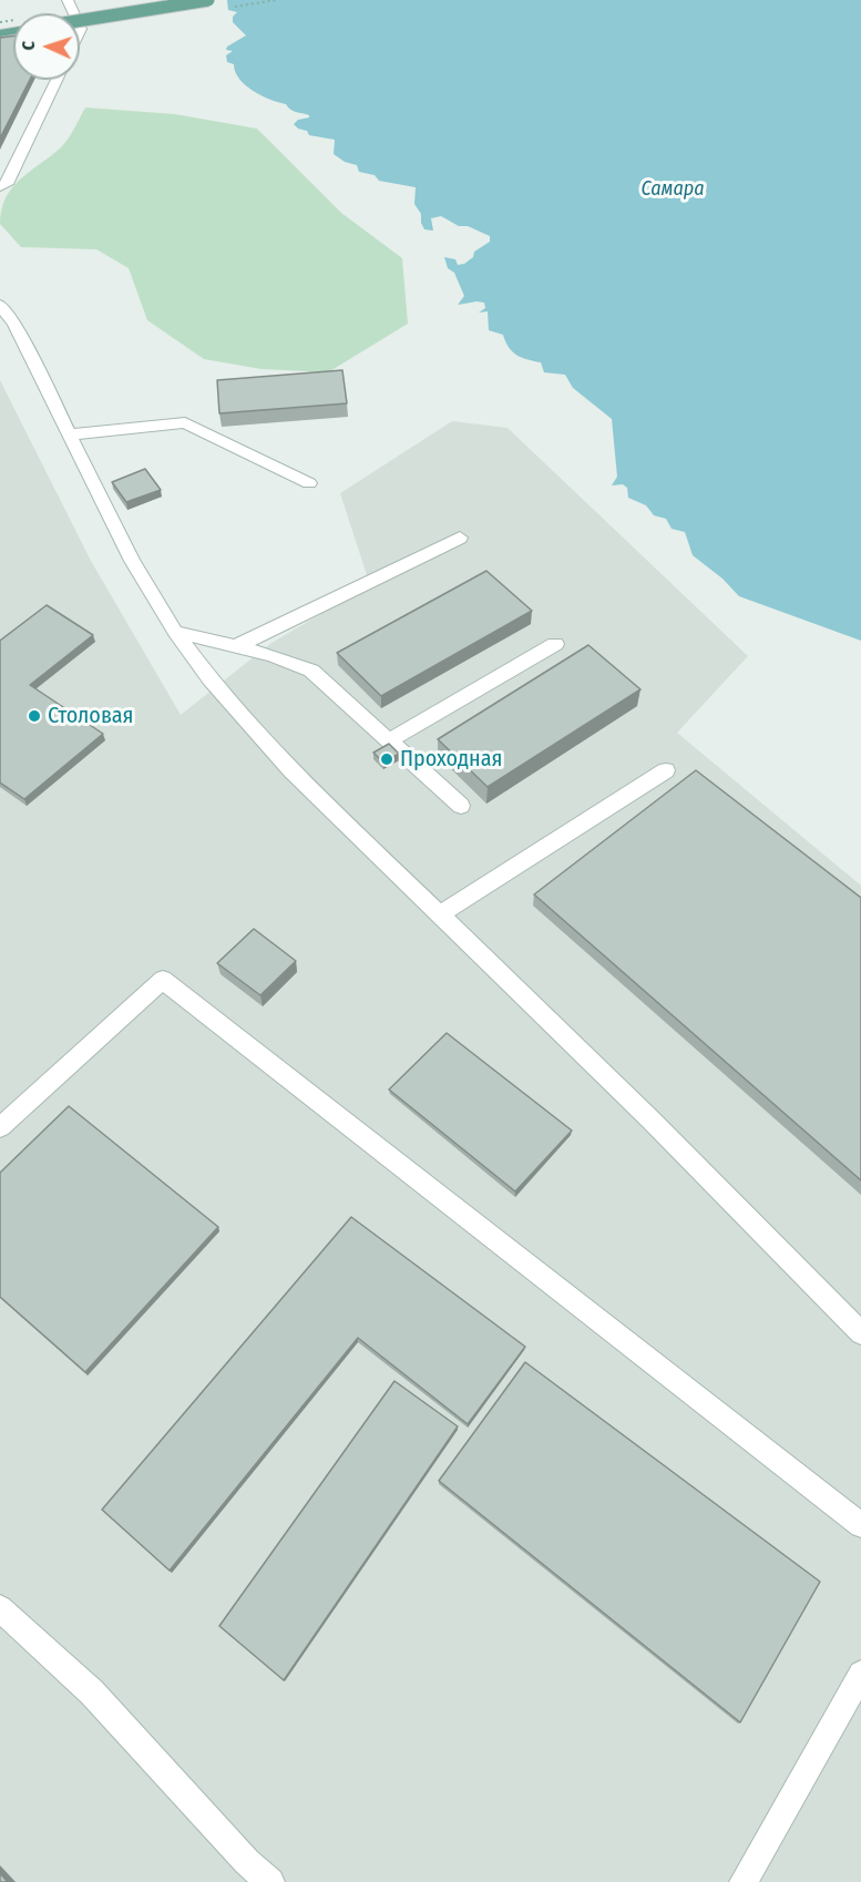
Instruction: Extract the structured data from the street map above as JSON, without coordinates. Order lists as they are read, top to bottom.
{
  "water": ["Самара"],
  "places": ["Столовая", "Проходная"],
  "north": "left"
}
